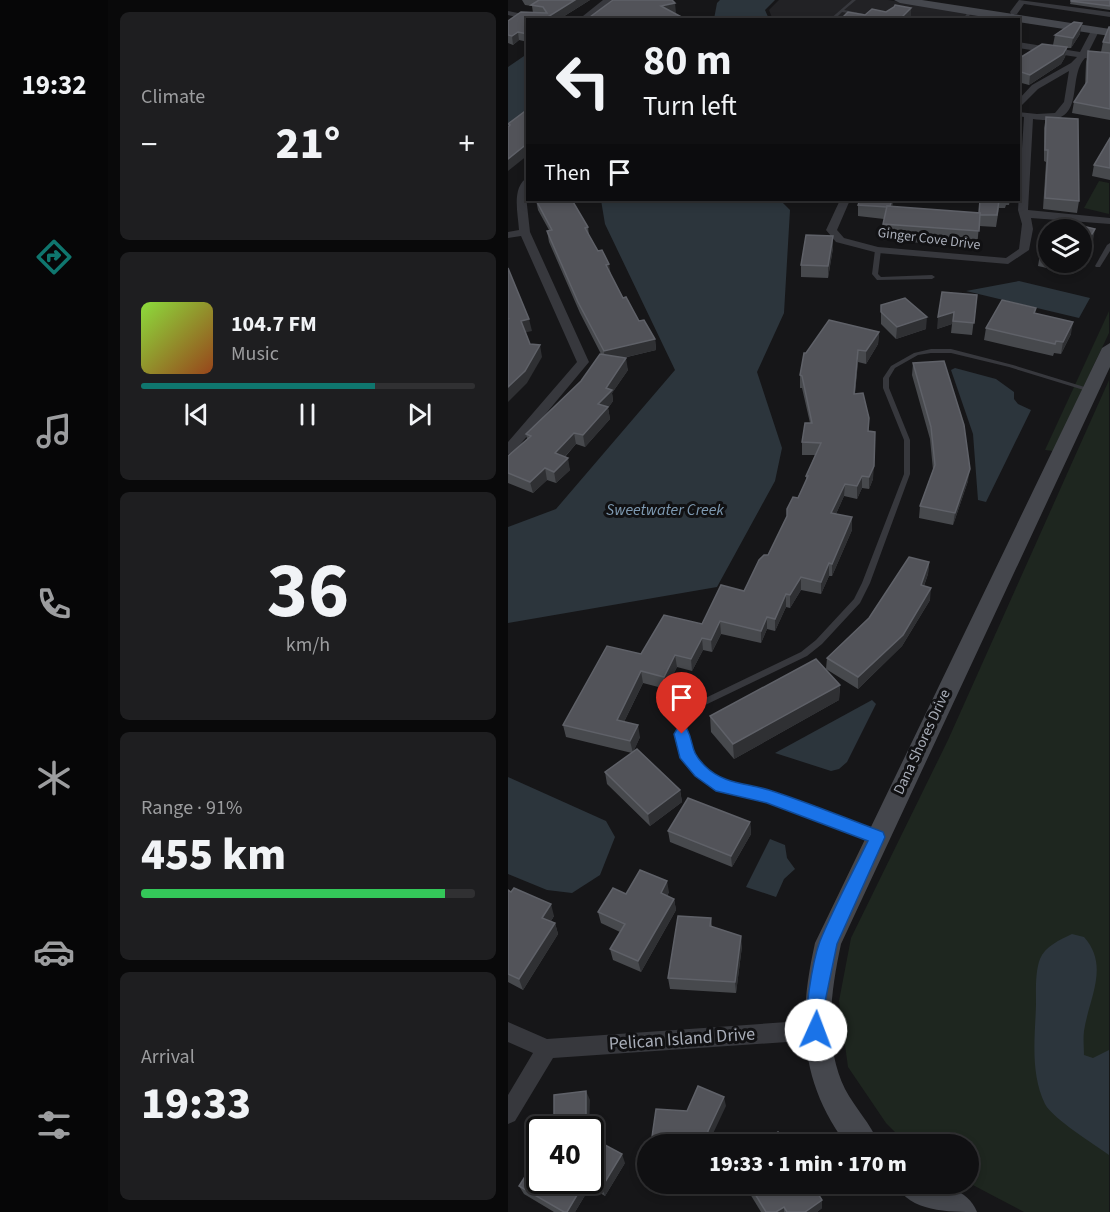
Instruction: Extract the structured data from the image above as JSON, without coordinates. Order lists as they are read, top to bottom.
{
  "streets": {
    "street": ["Ginger Cove Drive", "Dana Shores Drive", "Pelican Island Drive"]
  },
  "crossings": [
    ["Dana Shores Drive", "Pelican Island Drive"]
  ],
  "water": ["Sweetwater Creek"],
  "page": {
    "tabs": "19:32",
    "tile": [
      "Climate",
      ["36", "km/h"],
      ["Range · 91%", "455 km"],
      ["Arrival", "19:33"]
    ],
    "turn": ["80 m", "Turn left"],
    "heat": ["−", "21°", "+"],
    "then": "Then",
    "song": ["104.7 FM", "Music"],
    "limit": "40",
    "trip": "19:33 · 1 min · 170 m"
  }
}
